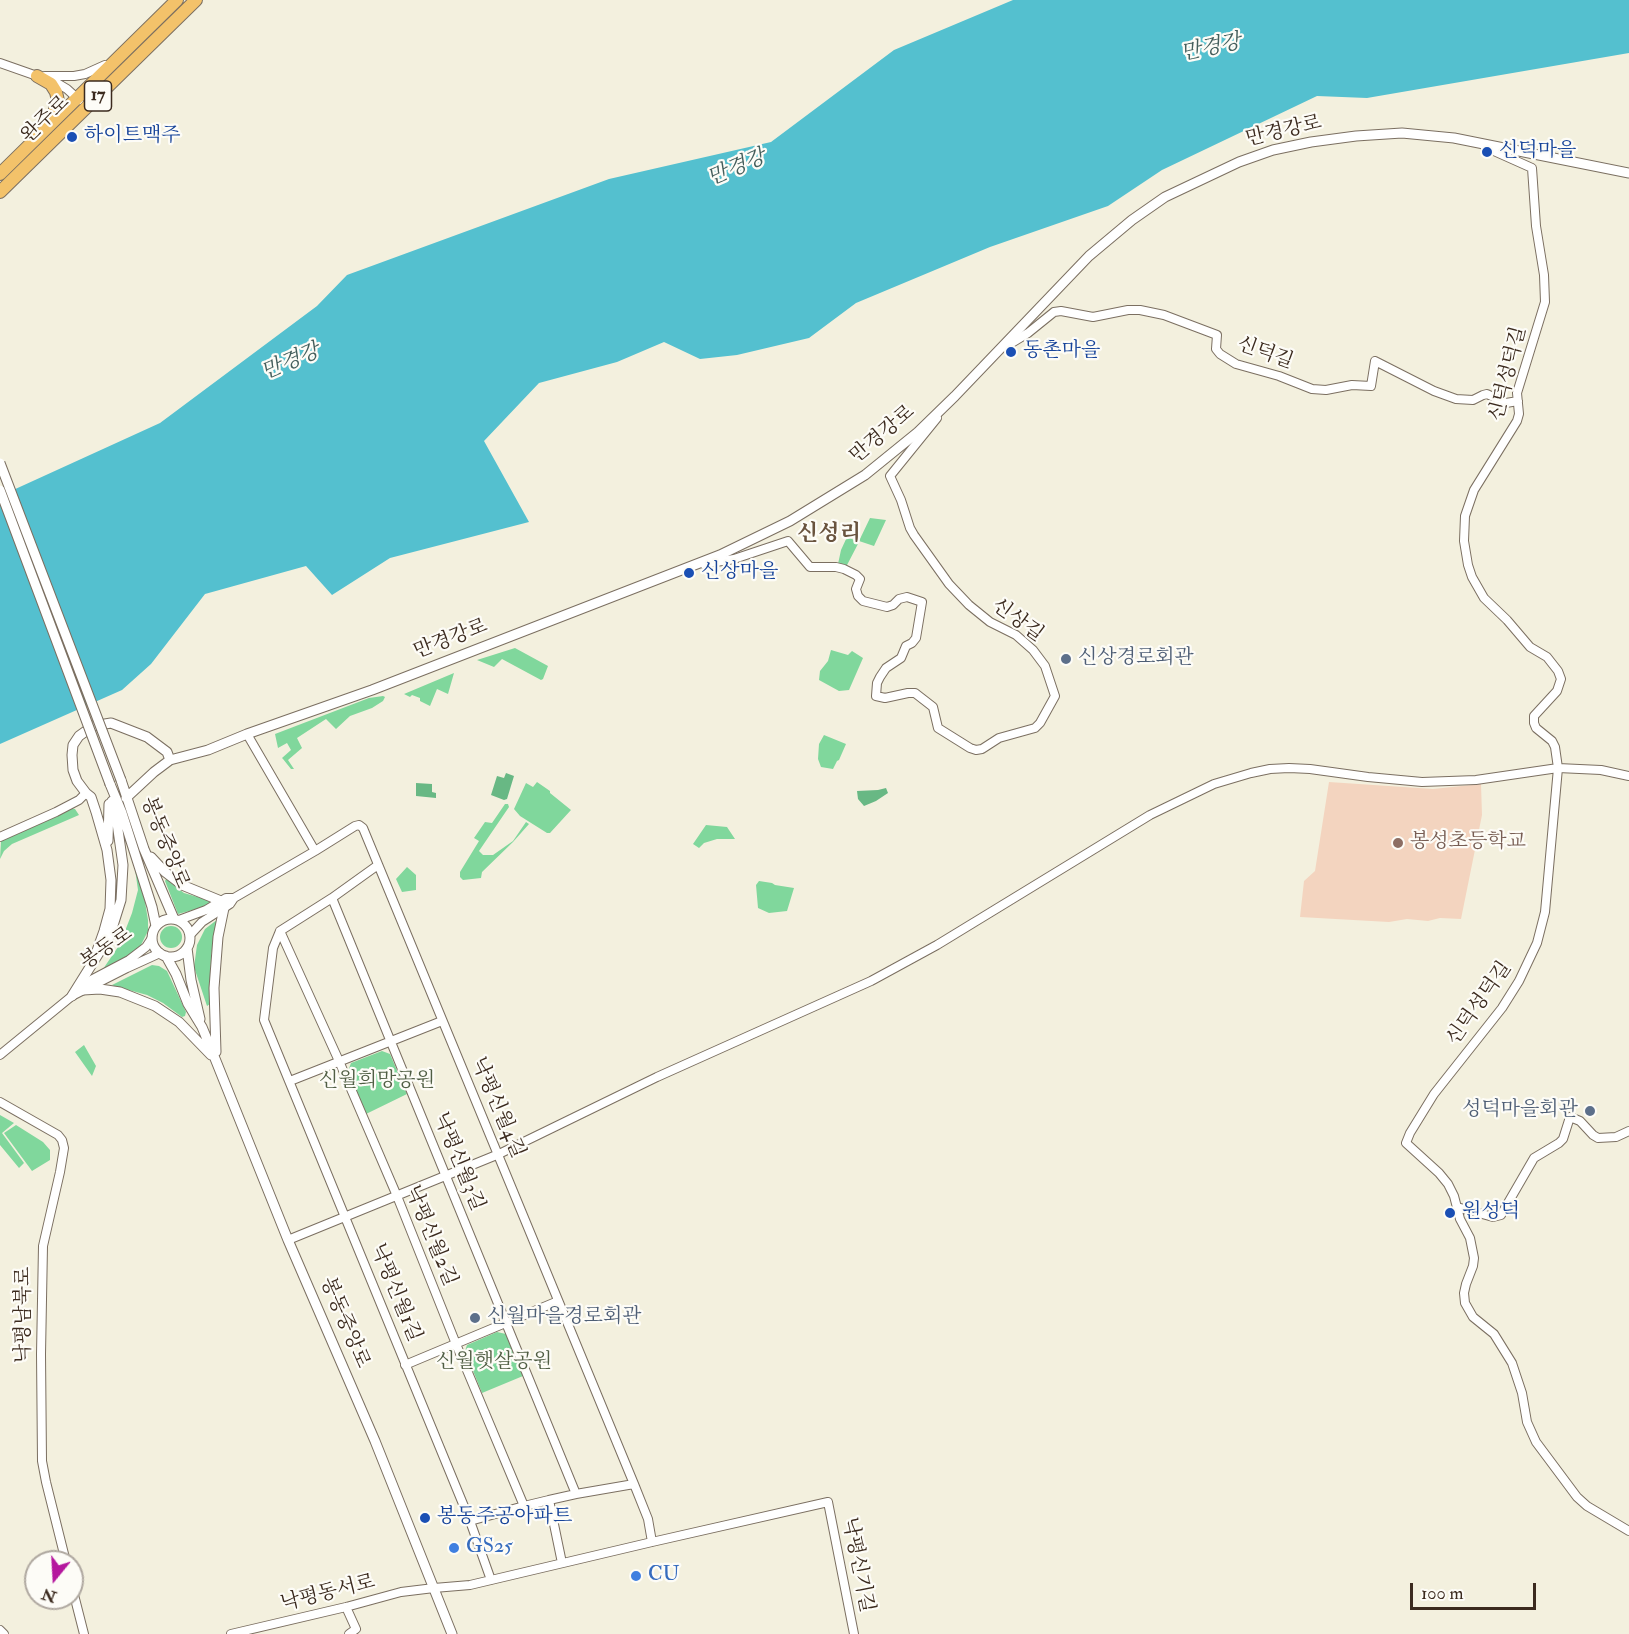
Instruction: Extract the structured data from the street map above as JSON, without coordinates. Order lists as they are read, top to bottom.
{
  "streets": {
    "main road": ["17", "완주로"],
    "street": [
      "만경강로",
      "신덕길",
      "신덕성덕길",
      "신상길",
      "봉동중앙로",
      "봉동로",
      "낙평신월4길",
      "낙평신월3길",
      "낙평신월2길",
      "낙평신월1길",
      "낙평남북로",
      "낙평신기길",
      "낙평동서로"
    ]
  },
  "crossings": [
    ["만경강로", "신덕길"],
    ["만경강로", "신덕성덕길"],
    ["만경강로", "신상길"],
    ["만경강로", "봉동중앙로"],
    ["신덕길", "신덕성덕길"],
    ["봉동중앙로", "봉동로"],
    ["봉동중앙로", "낙평신월4길"],
    ["봉동중앙로", "낙평동서로"],
    ["봉동로", "낙평신월4길"],
    ["낙평신월4길", "낙평동서로"],
    ["낙평신월2길", "낙평신월1길"],
    ["낙평신월1길", "낙평동서로"],
    ["낙평신기길", "낙평동서로"]
  ],
  "districts": ["신성리"],
  "water": ["만경강"],
  "parks": ["신월희망공원", "신월햇살공원"],
  "places": [
    "하이트맥주",
    "신덕마을",
    "동촌마을",
    "신상마을",
    "신상경로회관",
    "봉성초등학교",
    "성덕마을회관",
    "원성덕",
    "신월마을경로회관",
    "봉동주공아파트",
    "GS25",
    "CU"
  ],
  "scale_bar": "100 m",
  "north": "bottom"
}
